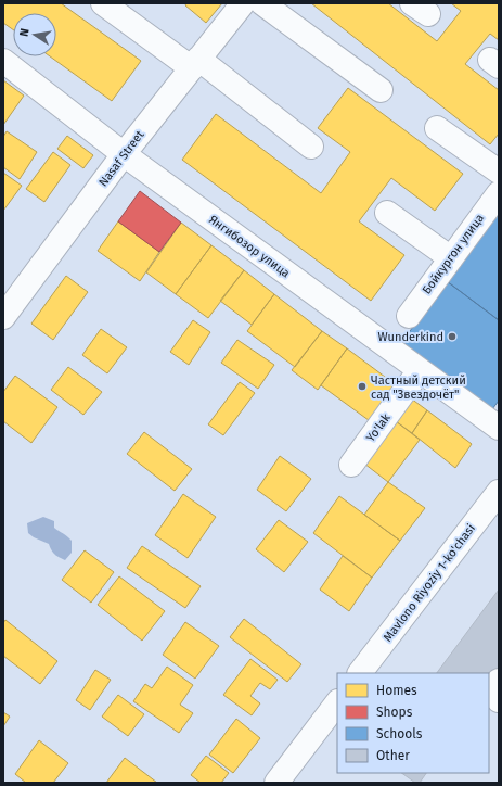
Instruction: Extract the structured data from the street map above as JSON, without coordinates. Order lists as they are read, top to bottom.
{
  "streets": {
    "street": [
      "Nasaf Street",
      "Янгибозор улица",
      "Бойкургон улица",
      "Yo'lak",
      "Mavlono Riyoziy 1-ko'chasi"
    ]
  },
  "crossings": [
    ["Nasaf Street", "Янгибозор улица"],
    ["Янгибозор улица", "Yo'lak"]
  ],
  "places": ["Wunderkind", "Частный детский сад \"Звездочёт\""],
  "legend": [
    "Homes",
    "Shops",
    "Schools",
    "Other"
  ],
  "north": "left"
}
